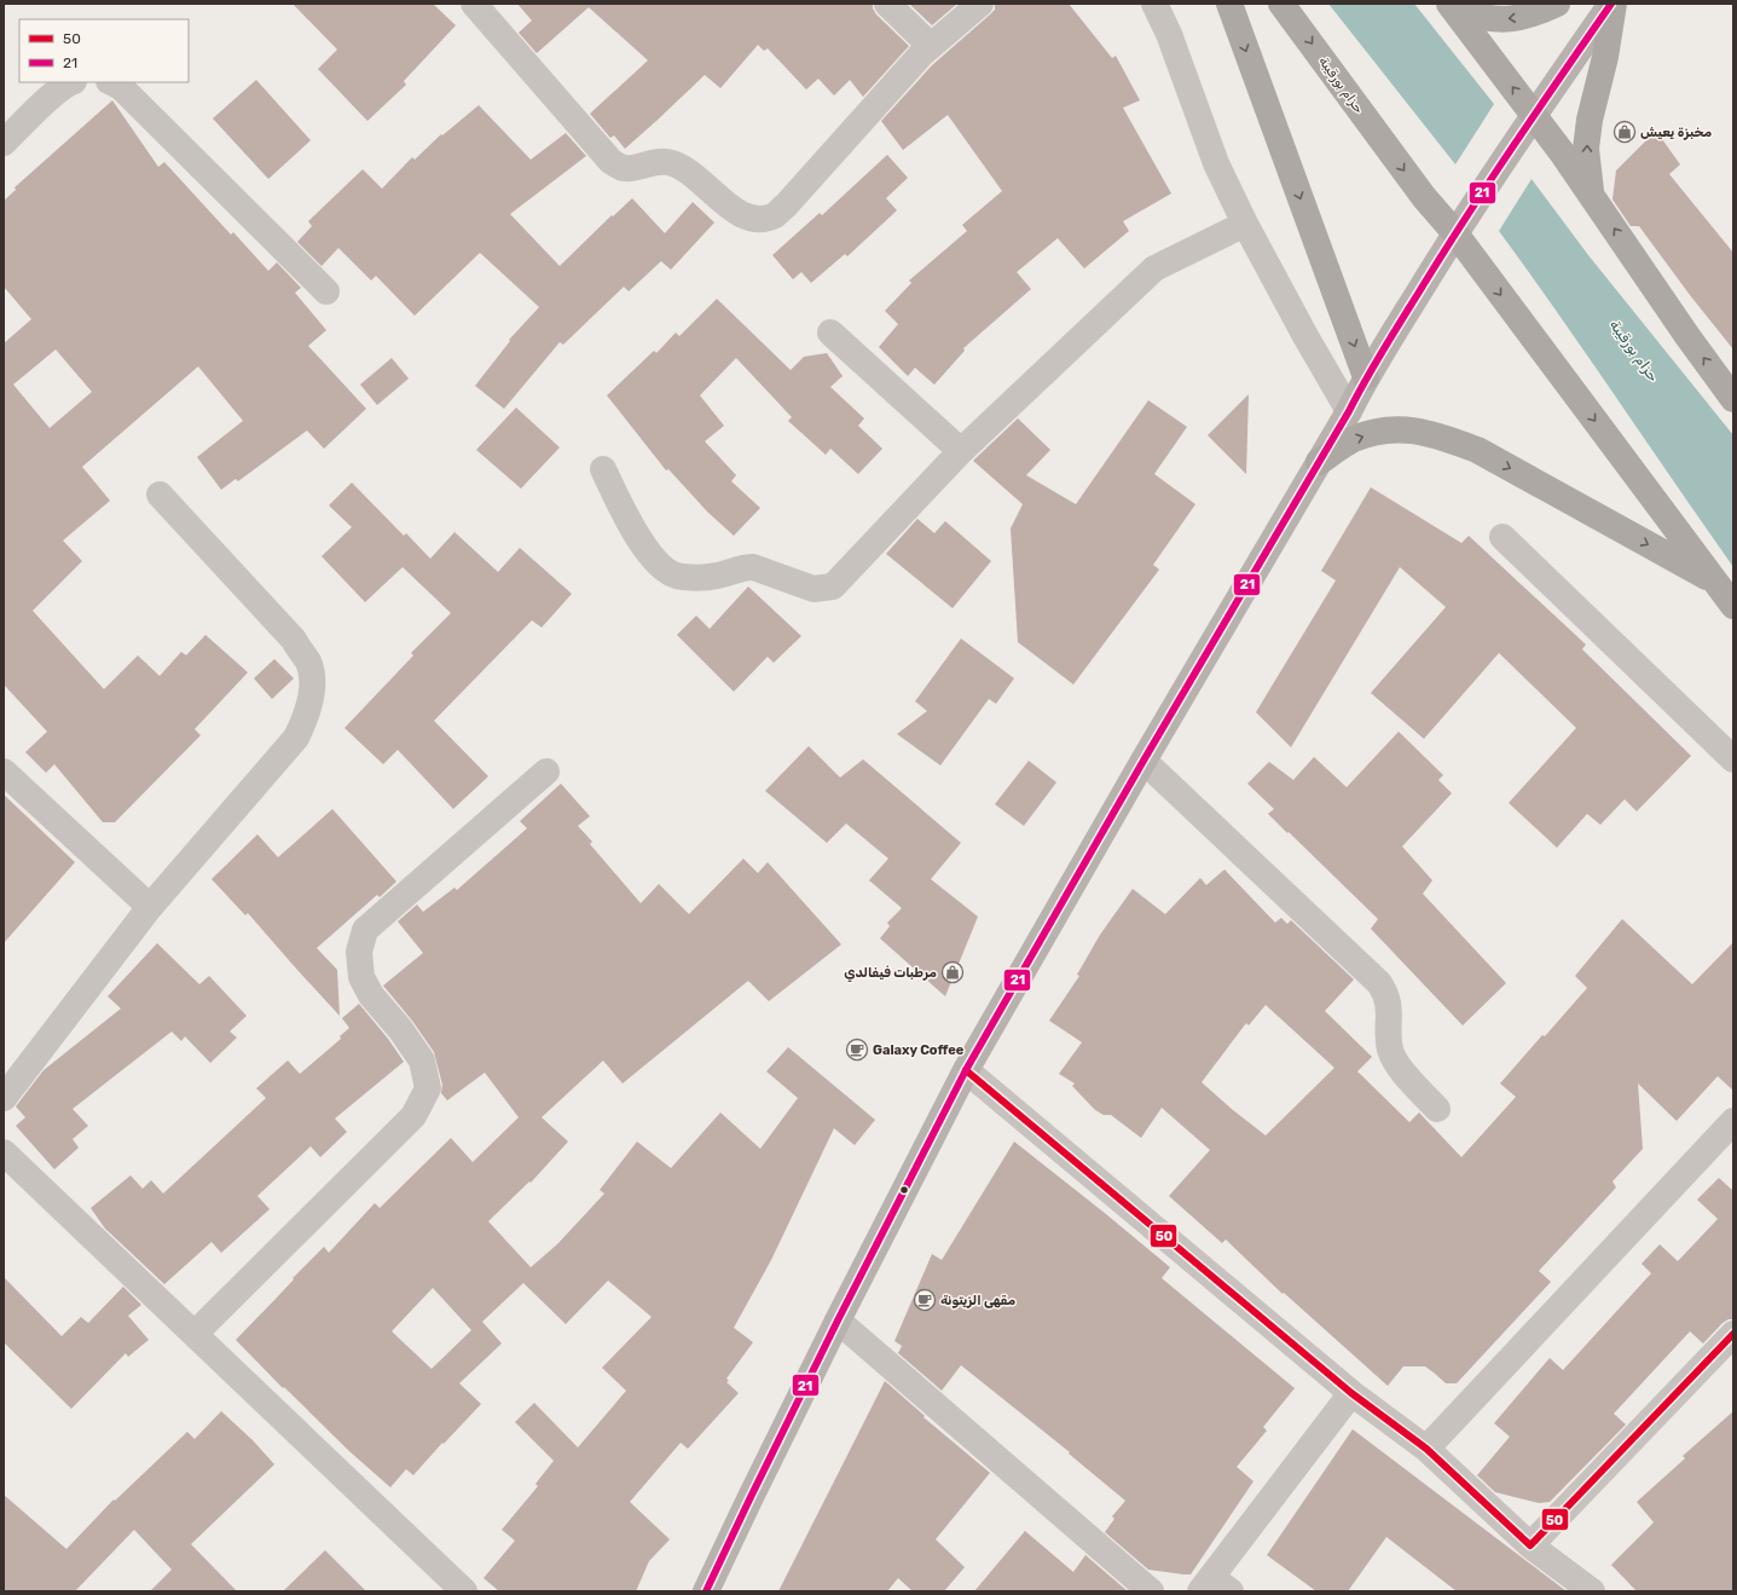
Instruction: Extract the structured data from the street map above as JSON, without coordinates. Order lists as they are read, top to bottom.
{
  "streets": {
    "highway": ["حزام بورقيبة"]
  },
  "water": ["حزام بورقيبة"],
  "places": {
    "shop": ["مخبزة يعيش", "مرطبات فيفالدي"],
    "cafe": ["Galaxy Coffee", "مقهى الزيتونة"]
  },
  "lines": ["transit line 21", "transit line 50"],
  "legend": ["50", "21"]
}
